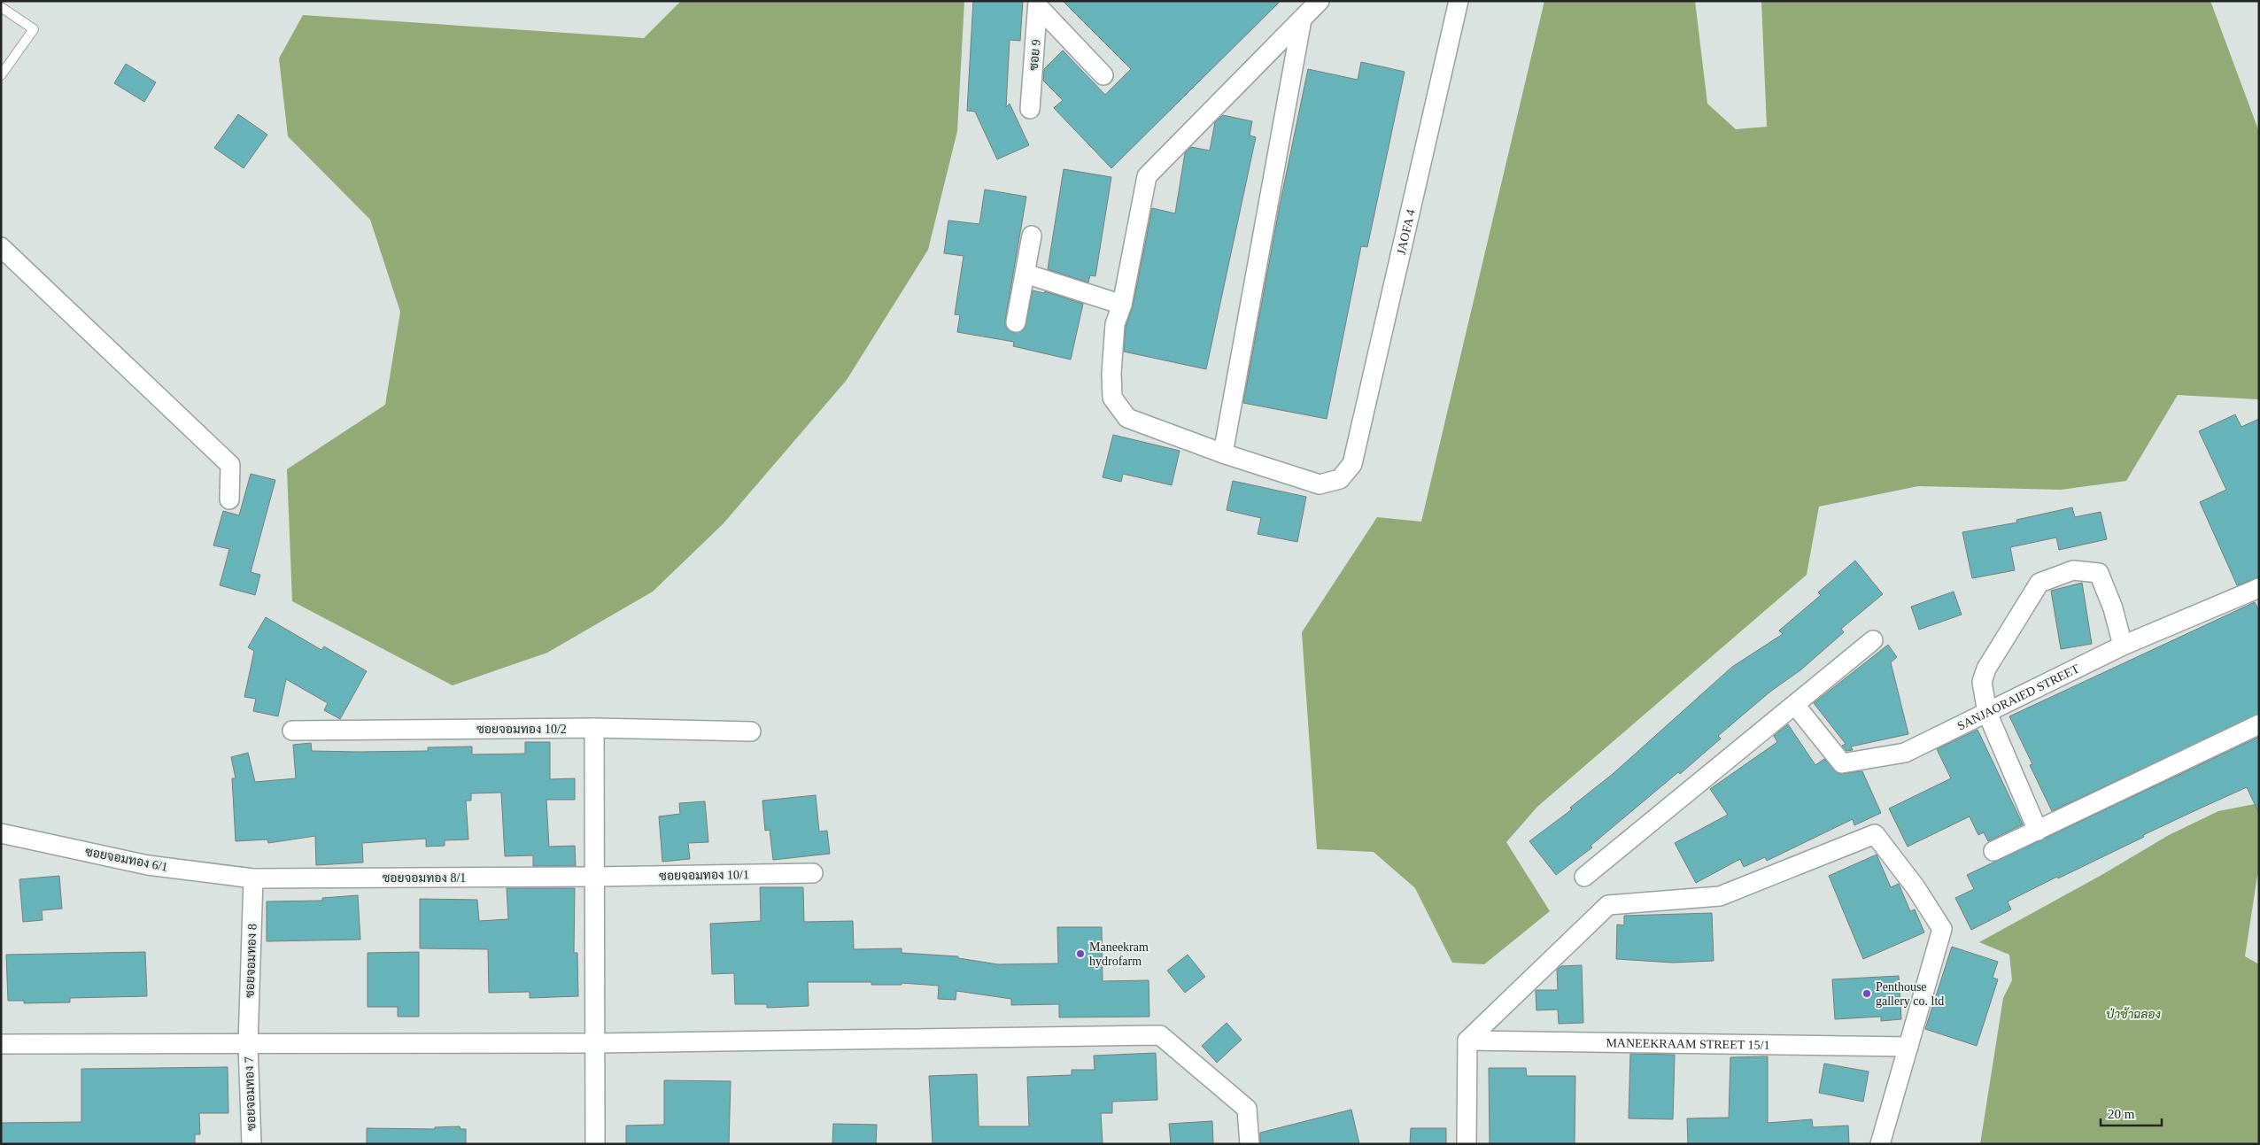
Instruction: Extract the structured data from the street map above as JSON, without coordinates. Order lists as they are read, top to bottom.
{
  "streets": {
    "street": [
      "ซอย 9",
      "JAOFA 4",
      "SANJAORAIED STREET",
      "ซอยจอมทอง 10/2",
      "ซอยจอมทอง 6/1",
      "ซอยจอมทอง 10/1",
      "ซอยจอมทอง 8/1",
      "ซอยจอมทอง 8",
      "MANEEKRAAM STREET 15/1",
      "ซอยจอมทอง 7"
    ]
  },
  "crossings": [
    ["ซอยจอมทอง 6/1", "ซอยจอมทอง 8/1"],
    ["ซอยจอมทอง 6/1", "ซอยจอมทอง 8"],
    ["ซอยจอมทอง 10/1", "ซอยจอมทอง 8/1"],
    ["ซอยจอมทอง 8/1", "ซอยจอมทอง 8"],
    ["ซอยจอมทอง 8", "ซอยจอมทอง 7"]
  ],
  "parks": ["ป่าช้าฉลอง"],
  "places": ["Maneekram hydrofarm", "Penthouse gallery co. ltd"],
  "scale_bar": "20 m"
}
